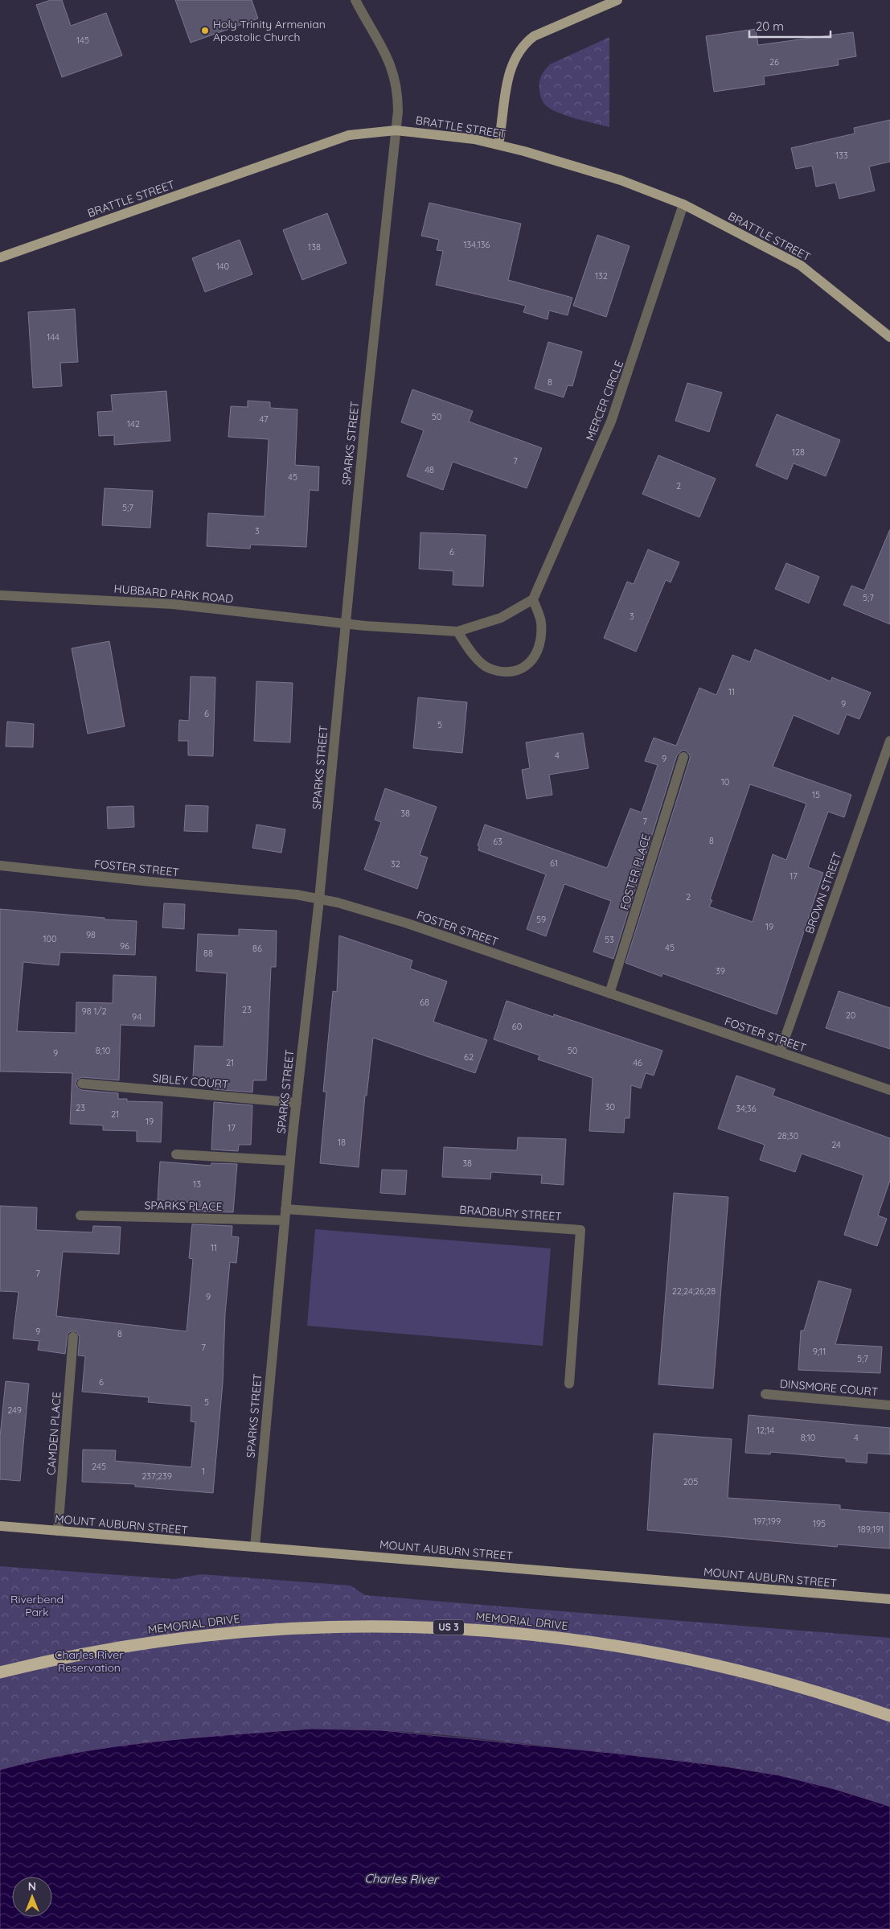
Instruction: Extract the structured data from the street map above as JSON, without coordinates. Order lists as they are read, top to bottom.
{
  "streets": {
    "highway": ["MEMORIAL DRIVE", "US 3"],
    "main road": ["BRATTLE STREET", "MOUNT AUBURN STREET"],
    "street": [
      "MERCER CIRCLE",
      "SPARKS STREET",
      "HUBBARD PARK ROAD",
      "FOSTER STREET",
      "FOSTER PLACE",
      "BROWN STREET",
      "SIBLEY COURT",
      "SPARKS PLACE",
      "BRADBURY STREET",
      "DINSMORE COURT",
      "CAMDEN PLACE"
    ]
  },
  "crossings": [
    ["BRATTLE STREET", "MERCER CIRCLE"],
    ["BRATTLE STREET", "SPARKS STREET"],
    ["SPARKS STREET", "HUBBARD PARK ROAD"],
    ["SPARKS STREET", "FOSTER STREET"],
    ["SPARKS STREET", "SIBLEY COURT"],
    ["SPARKS STREET", "SPARKS PLACE"],
    ["SPARKS STREET", "BRADBURY STREET"],
    ["SPARKS STREET", "MOUNT AUBURN STREET"],
    ["FOSTER STREET", "FOSTER PLACE"],
    ["FOSTER STREET", "BROWN STREET"],
    ["CAMDEN PLACE", "MOUNT AUBURN STREET"]
  ],
  "water": ["Charles River"],
  "parks": ["Riverbend Park", "Charles River Reservation"],
  "places": ["Holy Trinity Armenian Apostolic Church"],
  "house_numbers": [
    "145",
    "26",
    "133",
    "134,136",
    "138",
    "140",
    "132",
    "144",
    "8",
    "50",
    "47",
    "142",
    "128",
    "7",
    "48",
    "45",
    "2",
    "5;7",
    "3",
    "6",
    "5;7",
    "3",
    "11",
    "9",
    "6",
    "5",
    "4",
    "9",
    "10",
    "15",
    "38",
    "7",
    "8",
    "63",
    "61",
    "32",
    "17",
    "2",
    "59",
    "19",
    "98",
    "100",
    "53",
    "96",
    "45",
    "86",
    "88",
    "39",
    "68",
    "23",
    "98 1/2",
    "20",
    "94",
    "60",
    "8;10",
    "50",
    "9",
    "62",
    "21",
    "46",
    "30",
    "23",
    "34;36",
    "21",
    "19",
    "17",
    "28;30",
    "18",
    "24",
    "38",
    "13",
    "11",
    "7",
    "22;24;26;28",
    "9",
    "9",
    "8",
    "7",
    "9;11",
    "5;7",
    "6",
    "5",
    "249",
    "12;14",
    "8;10",
    "4",
    "245",
    "1",
    "237;239",
    "205",
    "197;199",
    "195",
    "189;191"
  ],
  "scale_bar": "20 m",
  "north": "top"
}
